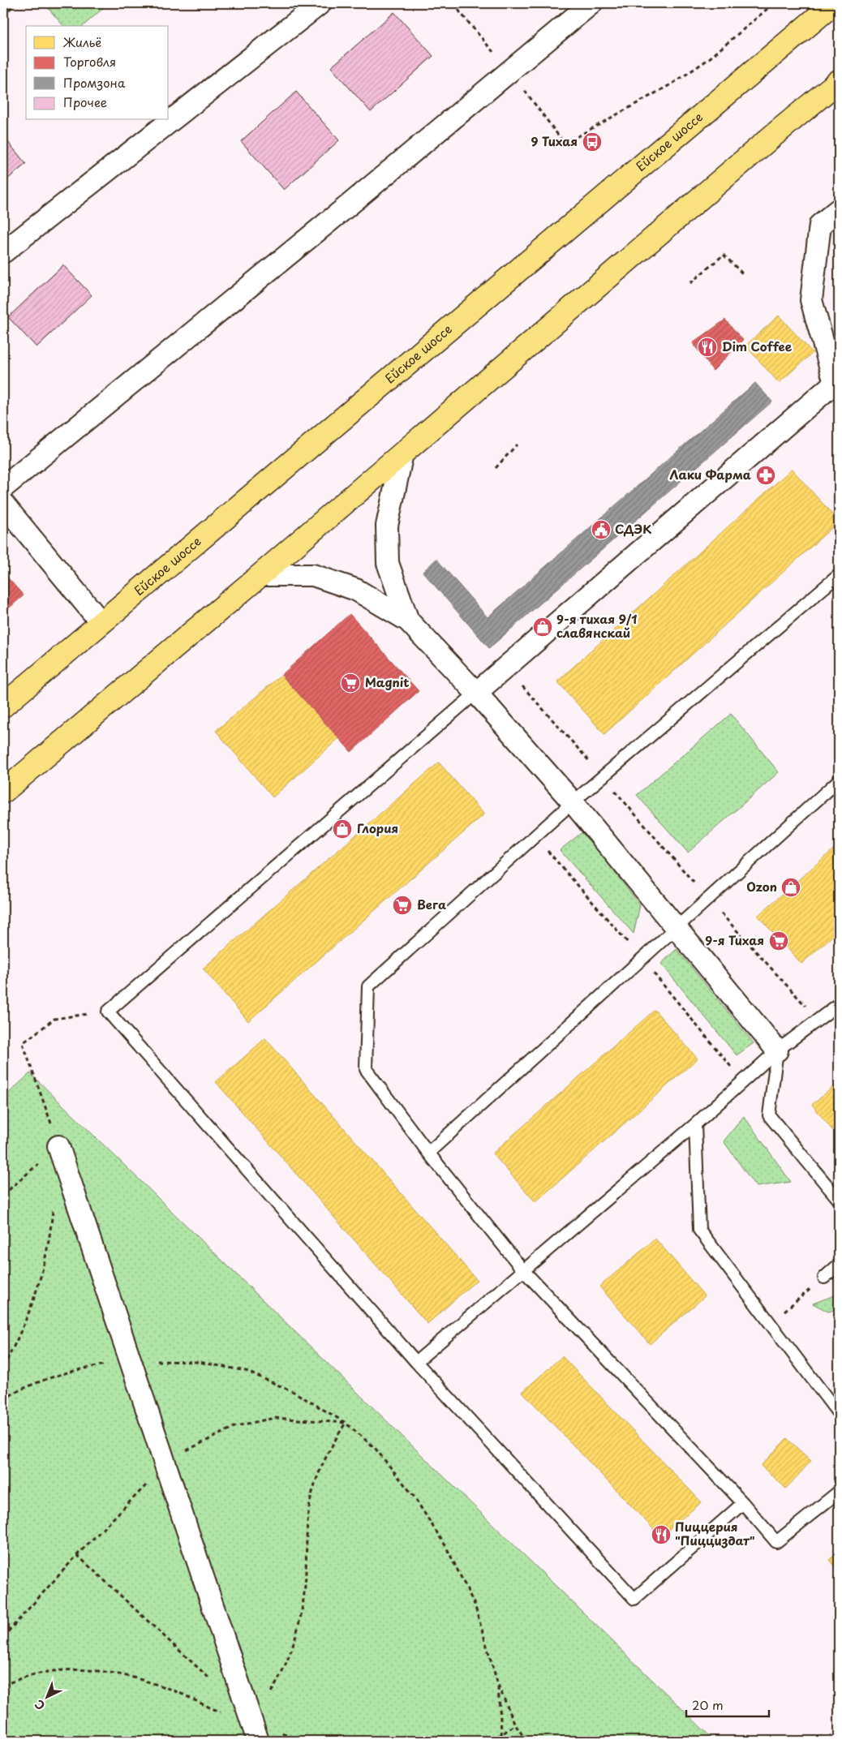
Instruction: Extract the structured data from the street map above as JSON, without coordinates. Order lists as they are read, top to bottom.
{
  "streets": {
    "main road": ["Ейское шоссе"]
  },
  "places": {
    "bus stop": ["9 Тихая"],
    "restaurant": ["Dim Coffee", "Пиццерия \"Пицциздат\""],
    "pharmacy": ["Лаки Фарма"],
    "public building": ["СДЭК"],
    "shop": ["9-я тихая 9/1 славянскай", "Глория", "Ozon"],
    "supermarket": ["Magnit", "Вега", "9-я Тихая"]
  },
  "legend": [
    "Жильё",
    "Торговля",
    "Промзона",
    "Прочее"
  ],
  "scale_bar": "20 m",
  "north": "bottom left"
}
